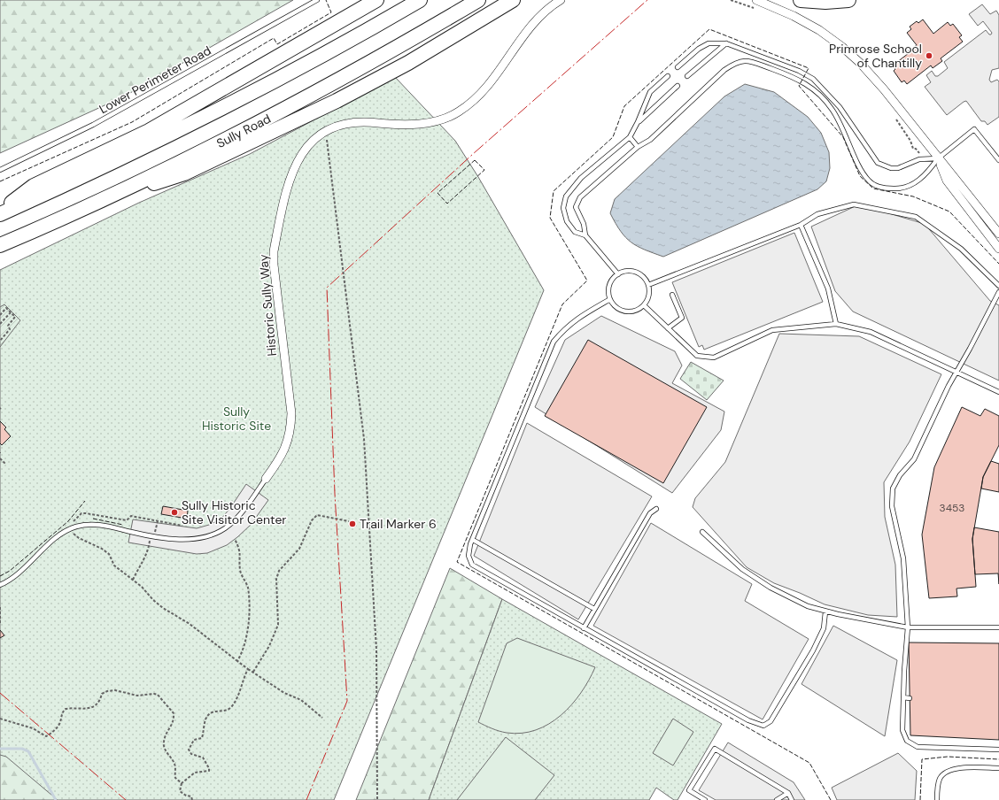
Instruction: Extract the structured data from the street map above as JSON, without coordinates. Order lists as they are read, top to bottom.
{
  "streets": {
    "highway": ["Sully Road"],
    "street": ["Historic Sully Way"],
    "lane": ["Lower Perimeter Road"]
  },
  "parks": ["Sully Historic Site"],
  "places": ["Primrose School of Chantilly", "Sully Historic Site Visitor Center", "Trail Marker 6"],
  "house_numbers": ["3453"]
}
